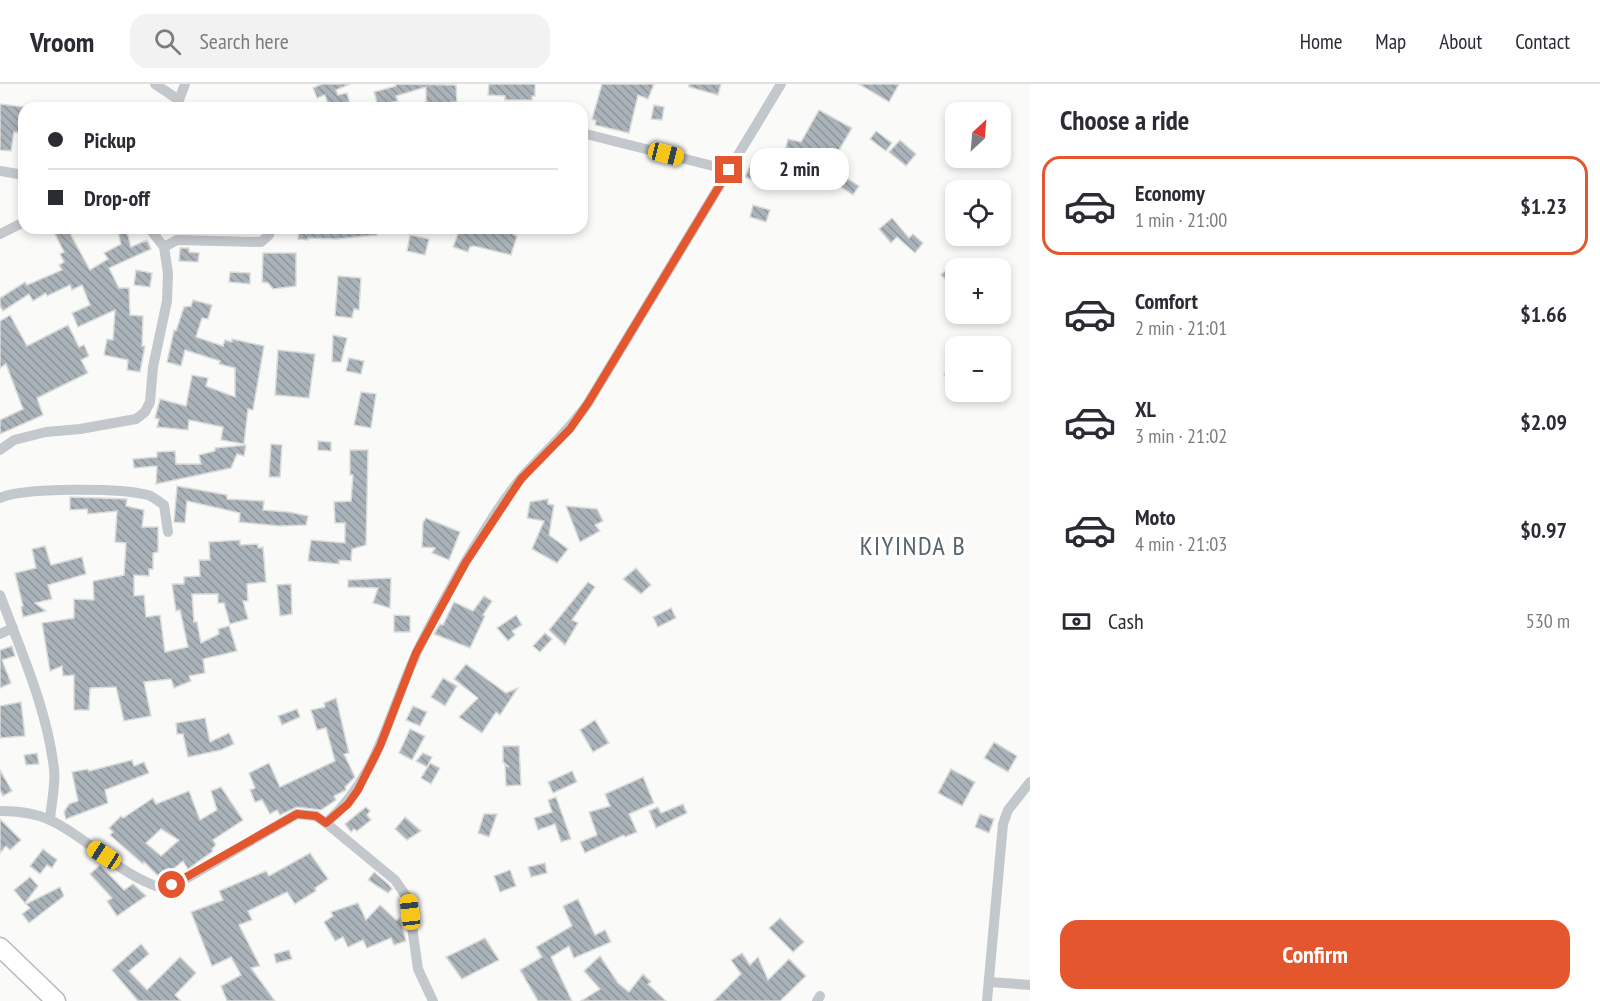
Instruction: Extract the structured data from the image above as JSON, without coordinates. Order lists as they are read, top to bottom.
{
  "districts": ["KIYINDA B"],
  "north": "top right",
  "page": {
    "header": "Vroom",
    "search": "Search here",
    "nav": [
      "Home",
      "Map",
      "About",
      "Contact"
    ],
    "heading": "Choose a ride",
    "map_buttons": ["+", "−"],
    "banner": ["Pickup", "Drop-off"],
    "bubble": "2 min",
    "list": [
      {
        "name": "Economy",
        "note": "1 min · 21:00",
        "value": "$1.23"
      },
      {
        "name": "Comfort",
        "note": "2 min · 21:01",
        "value": "$1.66"
      },
      {
        "name": "XL",
        "note": "3 min · 21:02",
        "value": "$2.09"
      },
      {
        "name": "Moto",
        "note": "4 min · 21:03",
        "value": "$0.97"
      }
    ],
    "pay": ["Cash", "530 m"],
    "buttons": "Confirm"
  }
}
